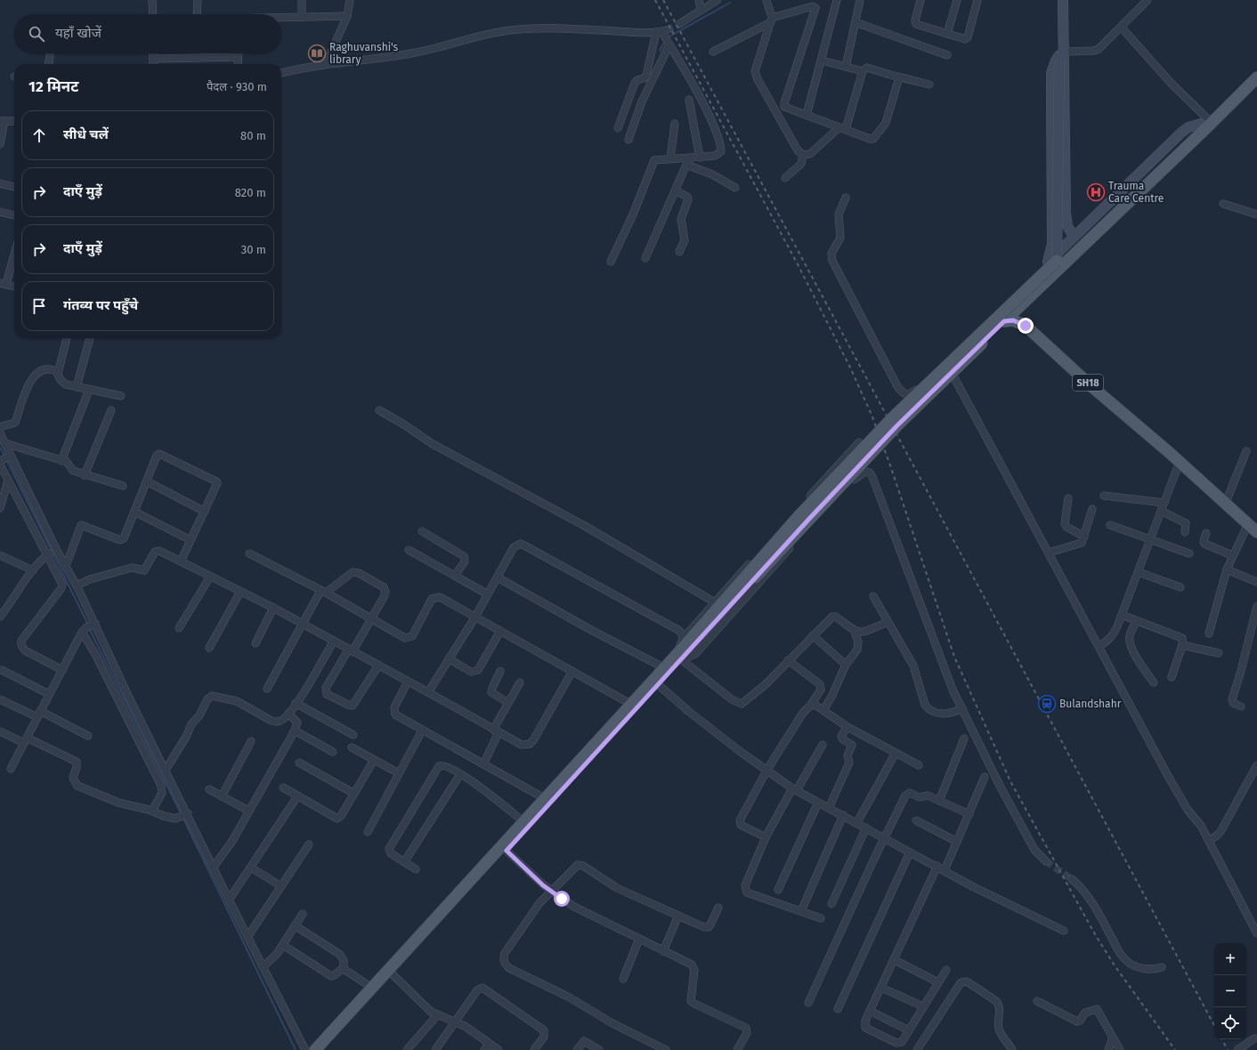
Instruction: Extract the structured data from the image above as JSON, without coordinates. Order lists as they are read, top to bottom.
{
  "streets": {
    "main road": ["SH18"]
  },
  "places": {
    "library": ["Raghuvanshi's library"],
    "hospital": ["Trauma Care Centre"],
    "station": ["Bulandshahr"]
  },
  "page": {
    "search": "यहाँ खोजें",
    "heading": ["12 मिनट", "पैदल · 930 m"],
    "list": [
      ["सीधे चलें", "80 m"],
      ["दाएँ मुड़ें", "820 m"],
      ["दाएँ मुड़ें", "30 m"],
      "गंतव्य पर पहुँचे"
    ],
    "map_buttons": ["+", "−"]
  }
}
